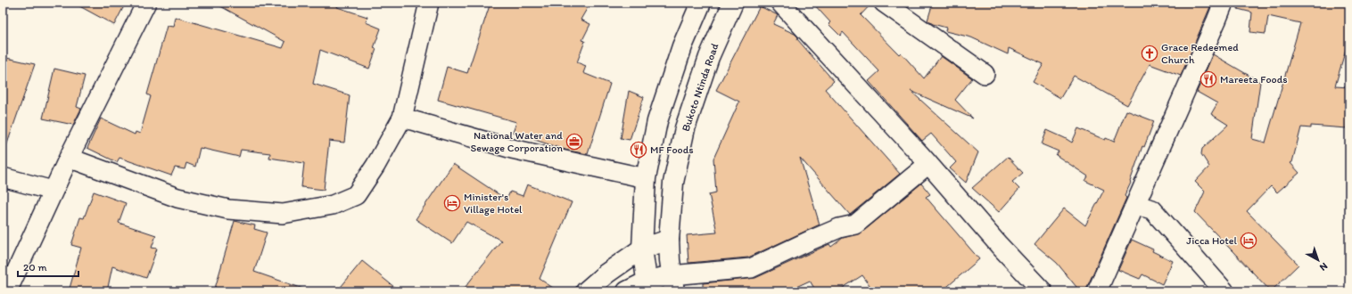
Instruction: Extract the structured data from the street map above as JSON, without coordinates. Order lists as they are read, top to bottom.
{
  "streets": {
    "main road": ["Bukoto Ntinda Road"]
  },
  "places": {
    "church": ["Grace Redeemed Church"],
    "restaurant": ["Mareeta Foods", "MF Foods"],
    "office": ["National Water and Sewage Corporation"],
    "hotel": ["Minister's Village Hotel", "Jicca Hotel"]
  },
  "scale_bar": "20 m",
  "north": "bottom right"
}
